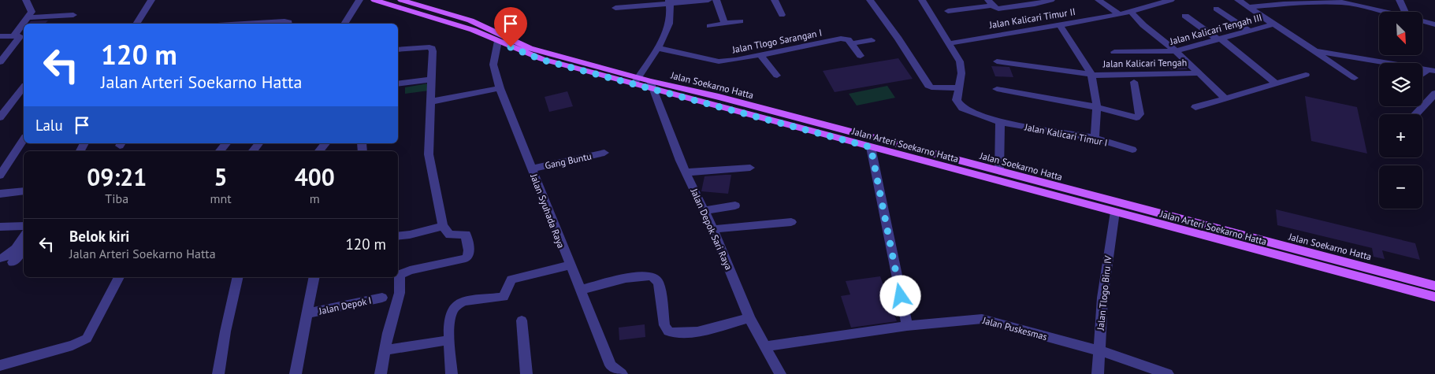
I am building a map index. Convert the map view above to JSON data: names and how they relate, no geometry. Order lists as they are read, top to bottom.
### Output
{
  "streets": {
    "main road": ["Jalan Soekarno Hatta", "Jalan Arteri Soekarno Hatta"],
    "street": [
      "Jalan Kalicari Timur II",
      "Jalan Kalicari Tengah III",
      "Jalan Tlogo Sarangan I",
      "Jalan Kalicari Tengah",
      "Jalan Kalicari Timur I",
      "Gang Buntu",
      "Jalan Syuhada Raya",
      "Jalan Depok Sari Raya",
      "Jalan Tlogo Biru IV",
      "Jalan Depok I",
      "Jalan Puskesmas"
    ]
  },
  "crossings": [
    ["Jalan Kalicari Timur II", "Jalan Kalicari Timur I"],
    ["Jalan Soekarno Hatta", "Jalan Arteri Soekarno Hatta"],
    ["Jalan Soekarno Hatta", "Jalan Depok Sari Raya"],
    ["Jalan Arteri Soekarno Hatta", "Jalan Syuhada Raya"],
    ["Jalan Arteri Soekarno Hatta", "Jalan Depok Sari Raya"],
    ["Jalan Arteri Soekarno Hatta", "Jalan Tlogo Biru IV"],
    ["Gang Buntu", "Jalan Syuhada Raya"],
    ["Jalan Depok Sari Raya", "Jalan Puskesmas"],
    ["Jalan Tlogo Biru IV", "Jalan Puskesmas"]
  ],
  "north": "bottom right",
  "page": {
    "map_buttons": ["+", "−"],
    "turn": ["120 m", "Jalan Arteri Soekarno Hatta"],
    "then": "Lalu",
    "eta": [
      "09:21",
      "Tiba",
      "5",
      "mnt",
      "400",
      "m"
    ],
    "list": [
      {
        "name": "Belok kiri",
        "note": "Jalan Arteri Soekarno Hatta",
        "value": "120 m"
      }
    ]
  }
}
